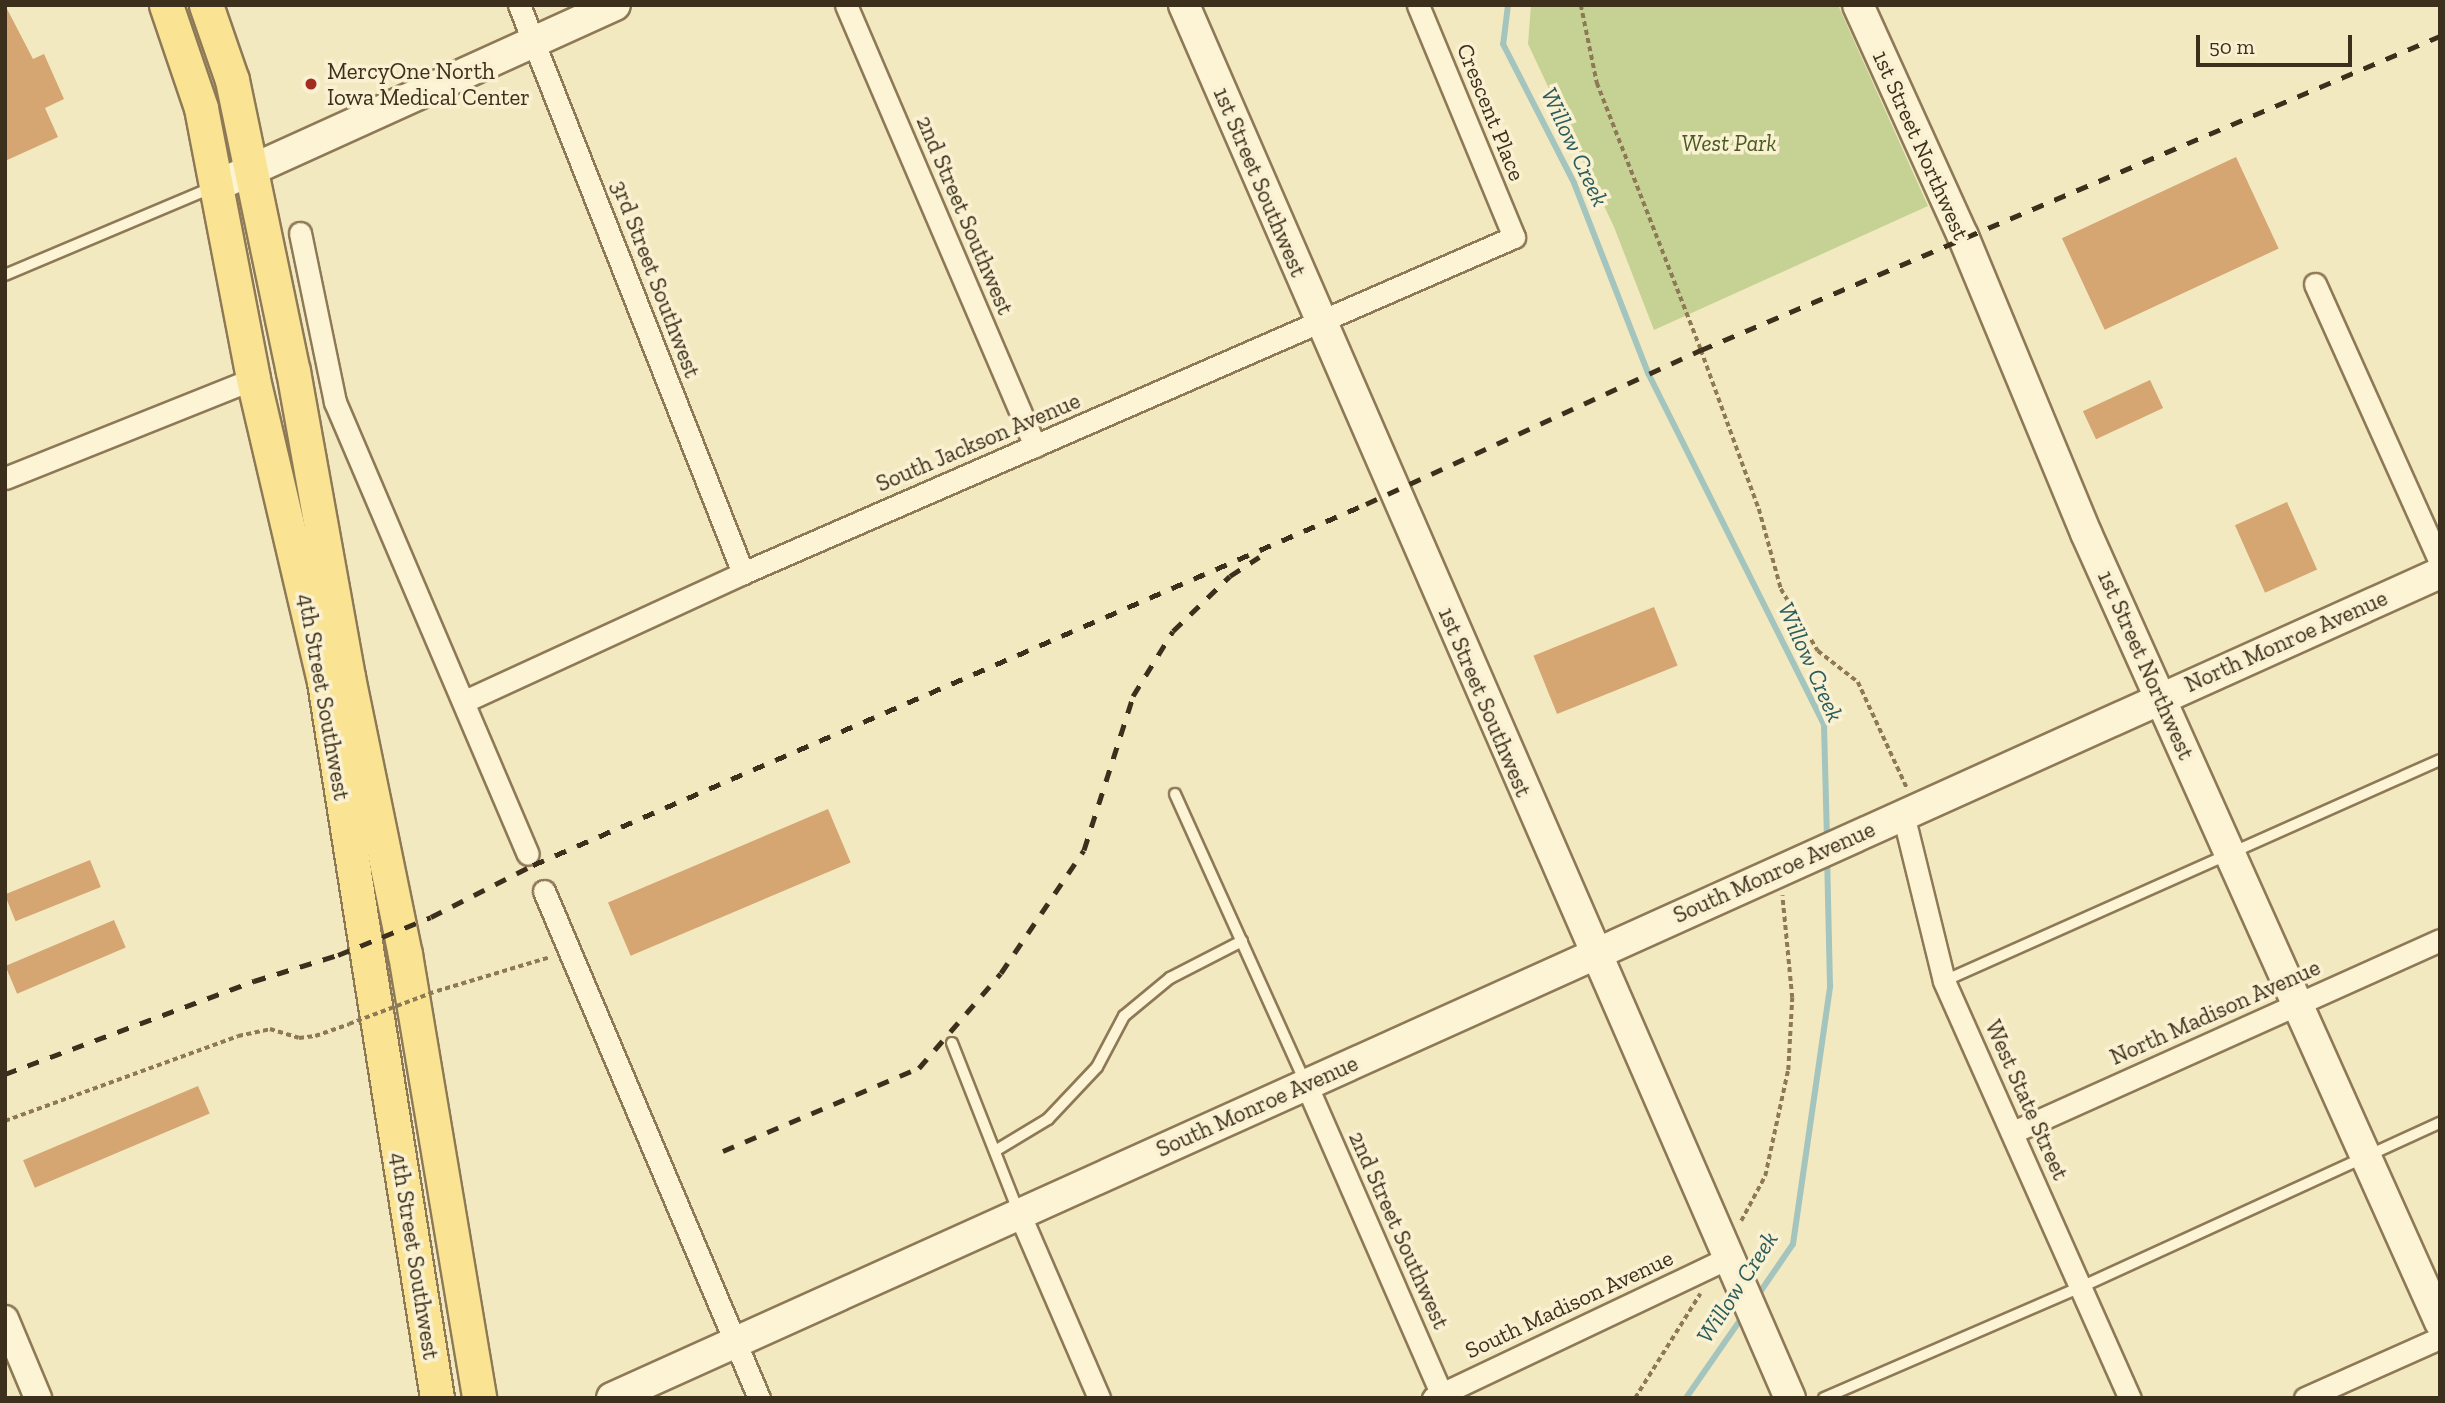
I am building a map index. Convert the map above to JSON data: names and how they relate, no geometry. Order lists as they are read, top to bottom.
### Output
{
  "streets": {
    "main road": [
      "1st Street Northwest",
      "1st Street Southwest",
      "North Monroe Avenue",
      "4th Street Southwest",
      "South Monroe Avenue"
    ],
    "street": [
      "Crescent Place",
      "2nd Street Southwest",
      "3rd Street Southwest",
      "South Jackson Avenue",
      "North Madison Avenue",
      "West State Street",
      "South Madison Avenue"
    ]
  },
  "crossings": [
    ["Crescent Place", "South Jackson Avenue"],
    ["1st Street Northwest", "North Monroe Avenue"],
    ["1st Street Northwest", "North Madison Avenue"],
    ["1st Street Southwest", "South Jackson Avenue"],
    ["1st Street Southwest", "South Monroe Avenue"],
    ["1st Street Southwest", "South Madison Avenue"],
    ["2nd Street Southwest", "South Jackson Avenue"],
    ["2nd Street Southwest", "South Monroe Avenue"],
    ["2nd Street Southwest", "South Madison Avenue"],
    ["3rd Street Southwest", "South Jackson Avenue"],
    ["North Monroe Avenue", "South Monroe Avenue"],
    ["North Monroe Avenue", "West State Street"],
    ["South Monroe Avenue", "West State Street"],
    ["North Madison Avenue", "West State Street"]
  ],
  "water": ["Willow Creek"],
  "parks": ["West Park"],
  "places": ["MercyOne North Iowa Medical Center"],
  "scale_bar": "50 m"
}
